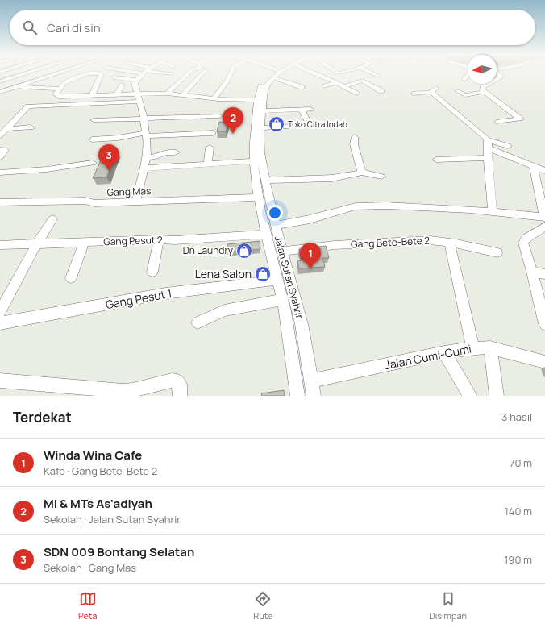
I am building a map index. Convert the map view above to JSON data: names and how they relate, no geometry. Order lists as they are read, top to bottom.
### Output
{
  "streets": {
    "street": [
      "Gang Mas",
      "Gang Pesut 2",
      "Gang Bete-Bete 2",
      "Jalan Sutan Syahrir",
      "Gang Pesut 1",
      "Jalan Cumi-Cumi"
    ]
  },
  "crossings": [
    ["Gang Mas", "Jalan Sutan Syahrir"],
    ["Gang Pesut 2", "Jalan Sutan Syahrir"],
    ["Gang Bete-Bete 2", "Jalan Sutan Syahrir"],
    ["Jalan Sutan Syahrir", "Gang Pesut 1"],
    ["Jalan Sutan Syahrir", "Jalan Cumi-Cumi"]
  ],
  "places": {
    "shop": ["Toko Citra Indah", "Dn Laundry", "Lena Salon"]
  },
  "north": "left",
  "page": {
    "search": "Cari di sini",
    "pins": ["2", "3", "1"],
    "heading": ["Terdekat", "3 hasil"],
    "list": [
      {
        "mark": "1",
        "name": "Winda Wina Cafe",
        "note": "Kafe · Gang Bete-Bete 2",
        "value": "70 m"
      },
      {
        "mark": "2",
        "name": "MI & MTs As'adiyah",
        "note": "Sekolah · Jalan Sutan Syahrir",
        "value": "140 m"
      },
      {
        "mark": "3",
        "name": "SDN 009 Bontang Selatan",
        "note": "Sekolah · Gang Mas",
        "value": "190 m"
      }
    ],
    "nav": ["Peta", "Rute", "Disimpan"]
  }
}
